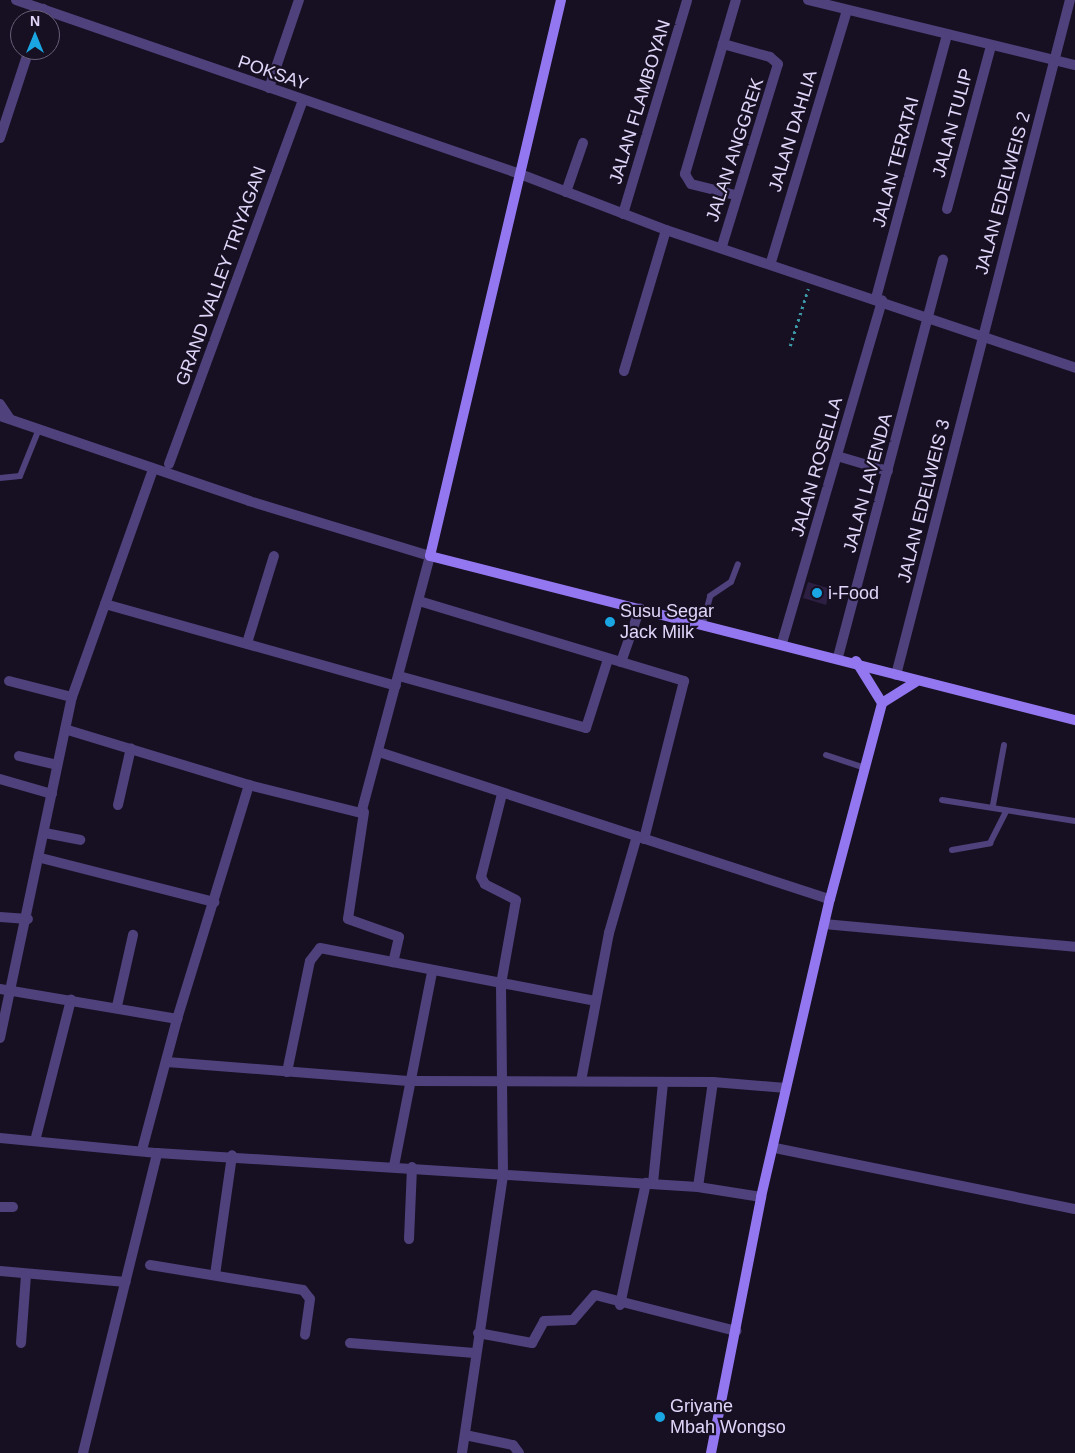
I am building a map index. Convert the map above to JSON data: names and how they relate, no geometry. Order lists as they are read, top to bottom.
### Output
{
  "streets": {
    "street": [
      "POKSAY",
      "JALAN FLAMBOYAN",
      "JALAN TULIP",
      "JALAN DAHLIA",
      "JALAN ANGGREK",
      "JALAN TERATAI",
      "JALAN EDELWEIS 2",
      "GRAND VALLEY TRIYAGAN",
      "JALAN ROSELLA",
      "JALAN LAVENDA",
      "JALAN EDELWEIS 3"
    ]
  },
  "crossings": [
    ["POKSAY", "JALAN FLAMBOYAN"],
    ["POKSAY", "JALAN DAHLIA"],
    ["POKSAY", "JALAN ANGGREK"],
    ["POKSAY", "JALAN TERATAI"],
    ["POKSAY", "JALAN EDELWEIS 2"],
    ["POKSAY", "GRAND VALLEY TRIYAGAN"],
    ["POKSAY", "JALAN ROSELLA"],
    ["POKSAY", "JALAN LAVENDA"],
    ["POKSAY", "JALAN EDELWEIS 3"],
    ["JALAN TERATAI", "JALAN ROSELLA"],
    ["JALAN EDELWEIS 2", "JALAN EDELWEIS 3"]
  ],
  "places": ["i-Food", "Susu Segar Jack Milk", "Griyane Mbah Wongso"],
  "north": "top"
}
